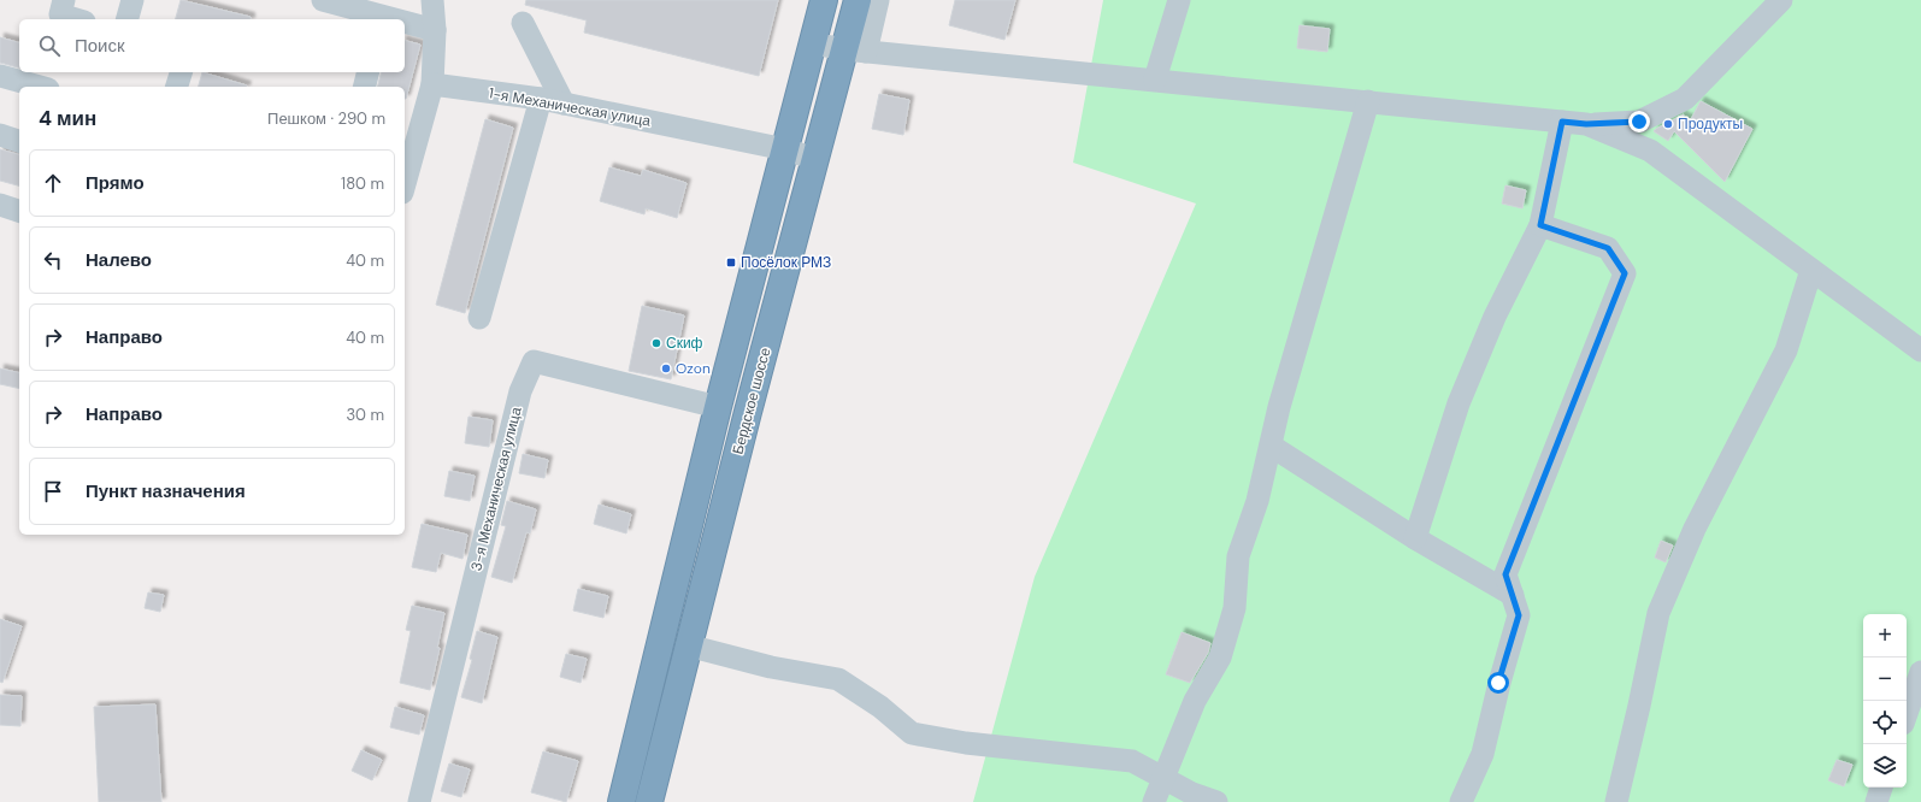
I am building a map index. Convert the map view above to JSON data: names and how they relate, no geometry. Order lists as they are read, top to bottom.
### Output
{
  "streets": {
    "highway": ["Бердское шоссе"],
    "street": ["1-я Механическая улица", "3-я Механическая улица"]
  },
  "crossings": [
    ["1-я Механическая улица", "Бердское шоссе"],
    ["Бердское шоссе", "3-я Механическая улица"]
  ],
  "places": {
    "other": ["Продукты", "Скиф", "Ozon"],
    "transit": ["Посёлок РМЗ"]
  },
  "page": {
    "search": "Поиск",
    "heading": ["4 мин", "Пешком · 290 m"],
    "list": [
      ["Прямо", "180 m"],
      ["Налево", "40 m"],
      ["Направо", "40 m"],
      ["Направо", "30 m"],
      "Пункт назначения"
    ],
    "map_buttons": ["+", "−"]
  }
}
